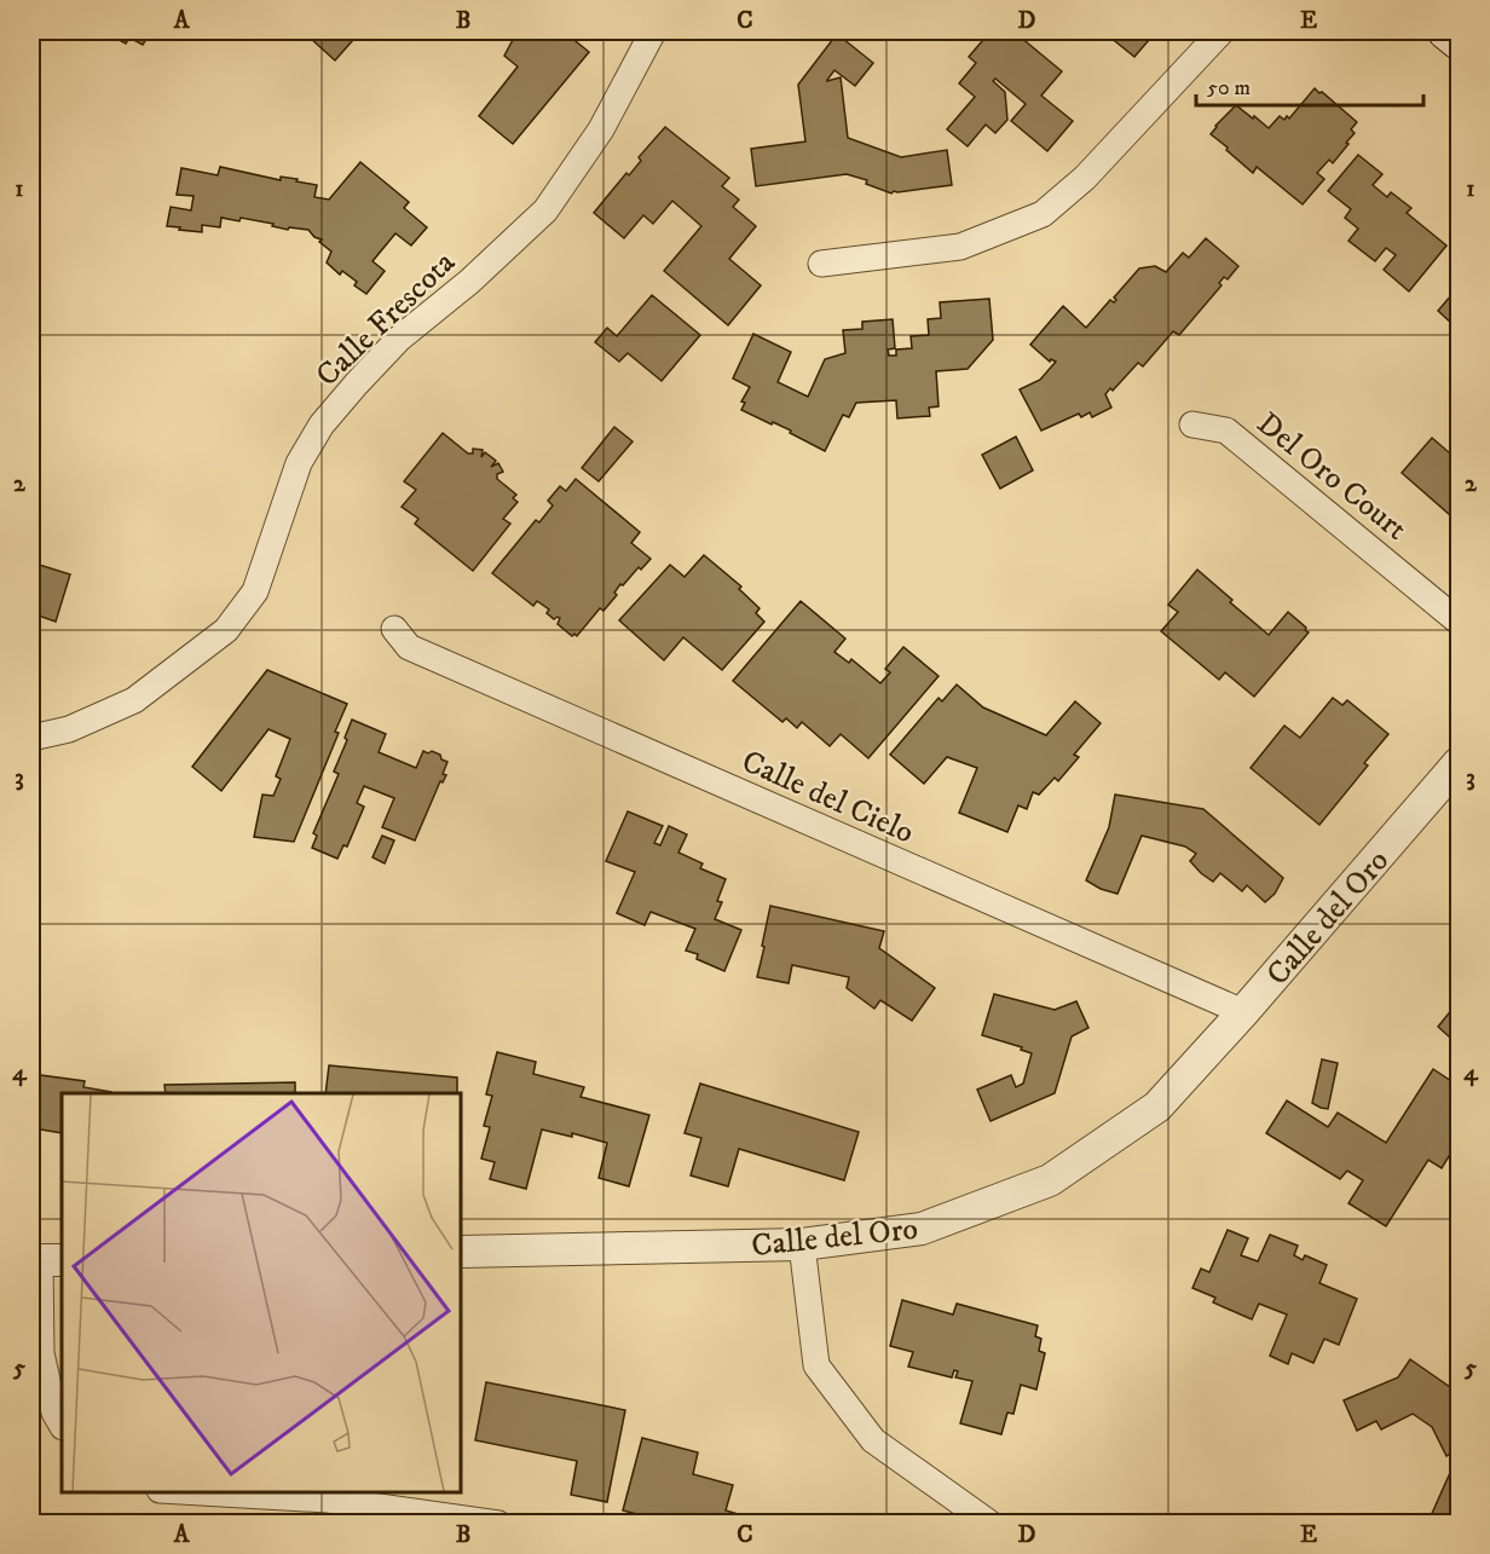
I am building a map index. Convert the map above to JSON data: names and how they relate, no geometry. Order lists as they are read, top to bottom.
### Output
{
  "streets": {
    "street": [
      "Calle Frescota",
      "Del Oro Court",
      "Calle del Cielo",
      "Calle del Oro"
    ]
  },
  "crossings": [
    ["Calle del Cielo", "Calle del Oro"]
  ],
  "scale_bar": "50 m",
  "grid": {
    "columns": [
      "A",
      "B",
      "C",
      "D",
      "E"
    ],
    "rows": [
      "1",
      "2",
      "3",
      "4",
      "5"
    ]
  }
}
